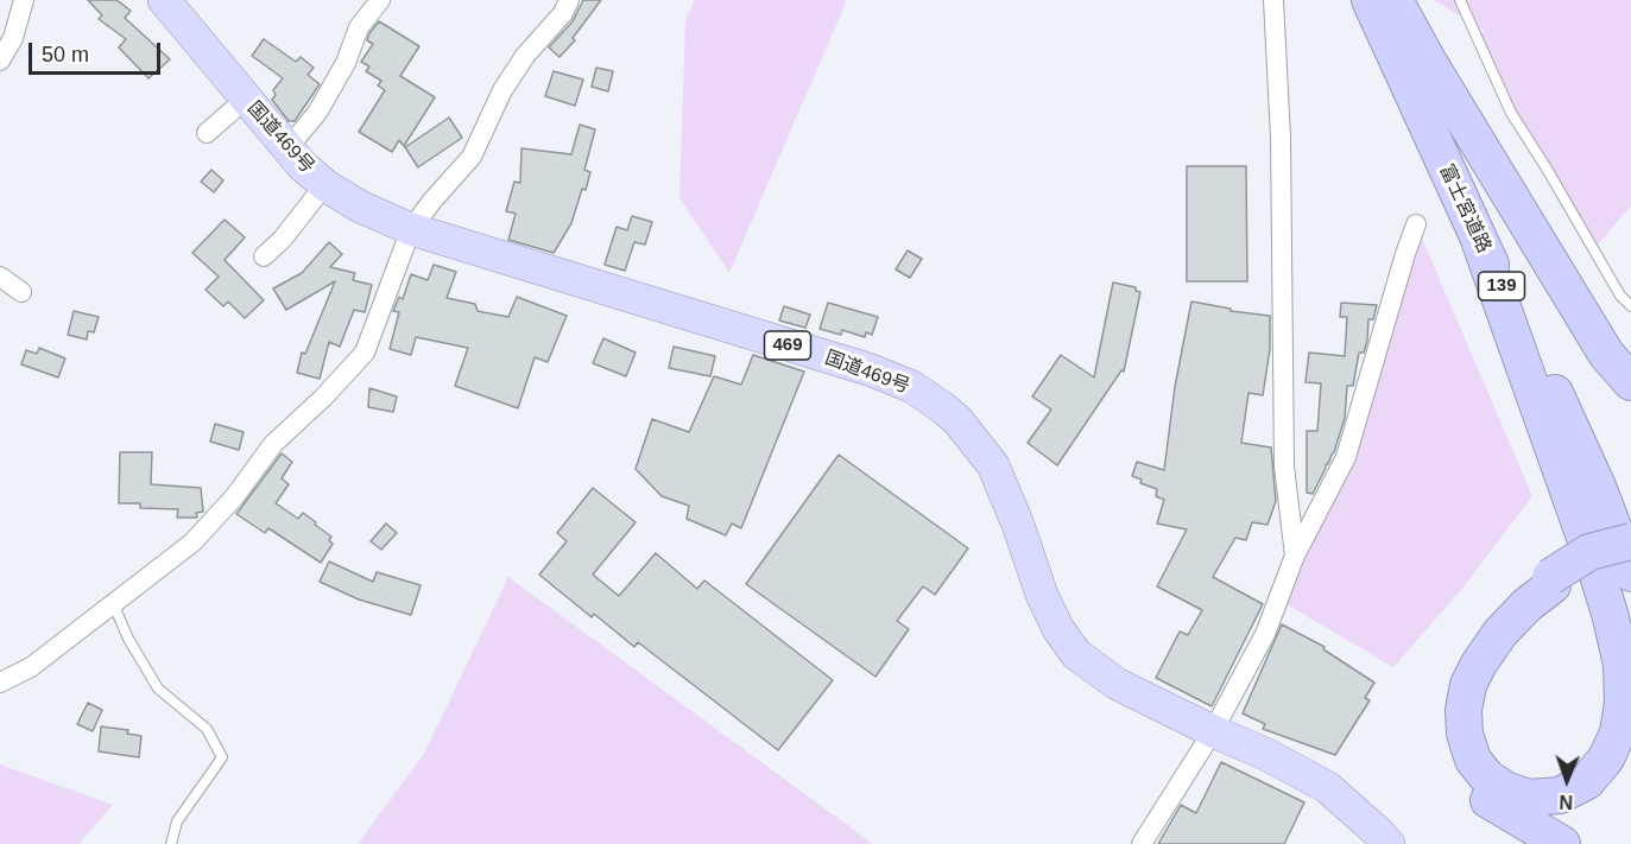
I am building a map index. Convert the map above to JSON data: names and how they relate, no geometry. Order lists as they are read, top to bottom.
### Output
{
  "streets": {
    "highway": [
      "国道469号",
      "富士宮道路",
      "139",
      "469"
    ]
  },
  "scale_bar": "50 m",
  "north": "bottom"
}
